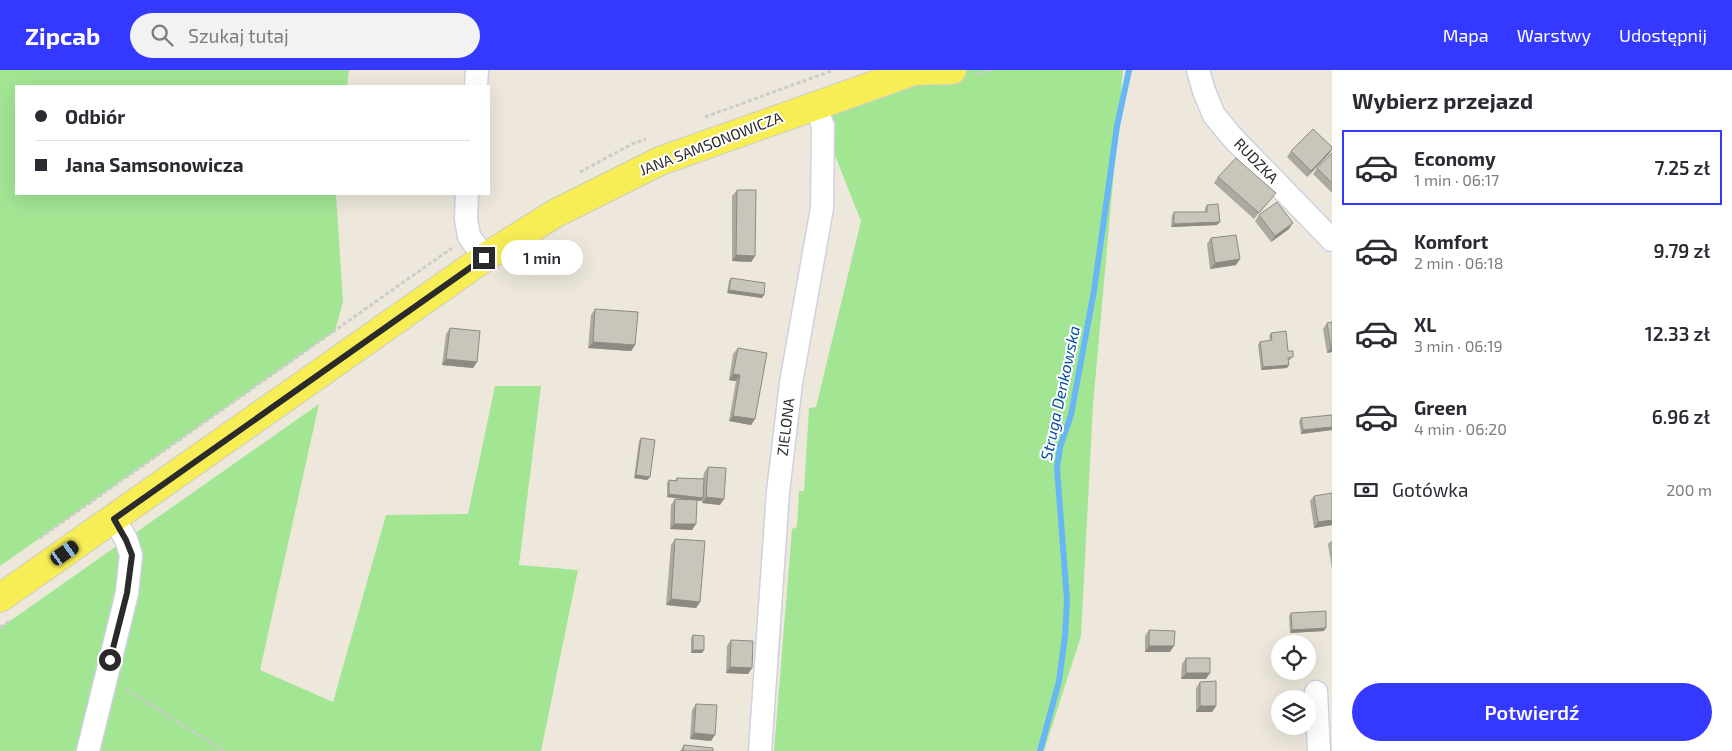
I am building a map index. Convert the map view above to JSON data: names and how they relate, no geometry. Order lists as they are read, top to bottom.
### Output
{
  "streets": {
    "main road": ["JANA SAMSONOWICZA"],
    "street": ["RUDZKA", "ZIELONA"]
  },
  "crossings": [
    ["JANA SAMSONOWICZA", "ZIELONA"]
  ],
  "water": ["Struga Denkowska"],
  "page": {
    "header": "Zipcab",
    "search": "Szukaj tutaj",
    "nav": ["Mapa", "Warstwy", "Udostępnij"],
    "heading": "Wybierz przejazd",
    "banner": ["Odbiór", "Jana Samsonowicza"],
    "list": [
      {
        "name": "Economy",
        "note": "1 min · 06:17",
        "value": "7.25 zł"
      },
      {
        "name": "Komfort",
        "note": "2 min · 06:18",
        "value": "9.79 zł"
      },
      {
        "name": "XL",
        "note": "3 min · 06:19",
        "value": "12.33 zł"
      },
      {
        "name": "Green",
        "note": "4 min · 06:20",
        "value": "6.96 zł"
      }
    ],
    "bubble": "1 min",
    "pay": ["Gotówka", "200 m"],
    "buttons": "Potwierdź"
  }
}
